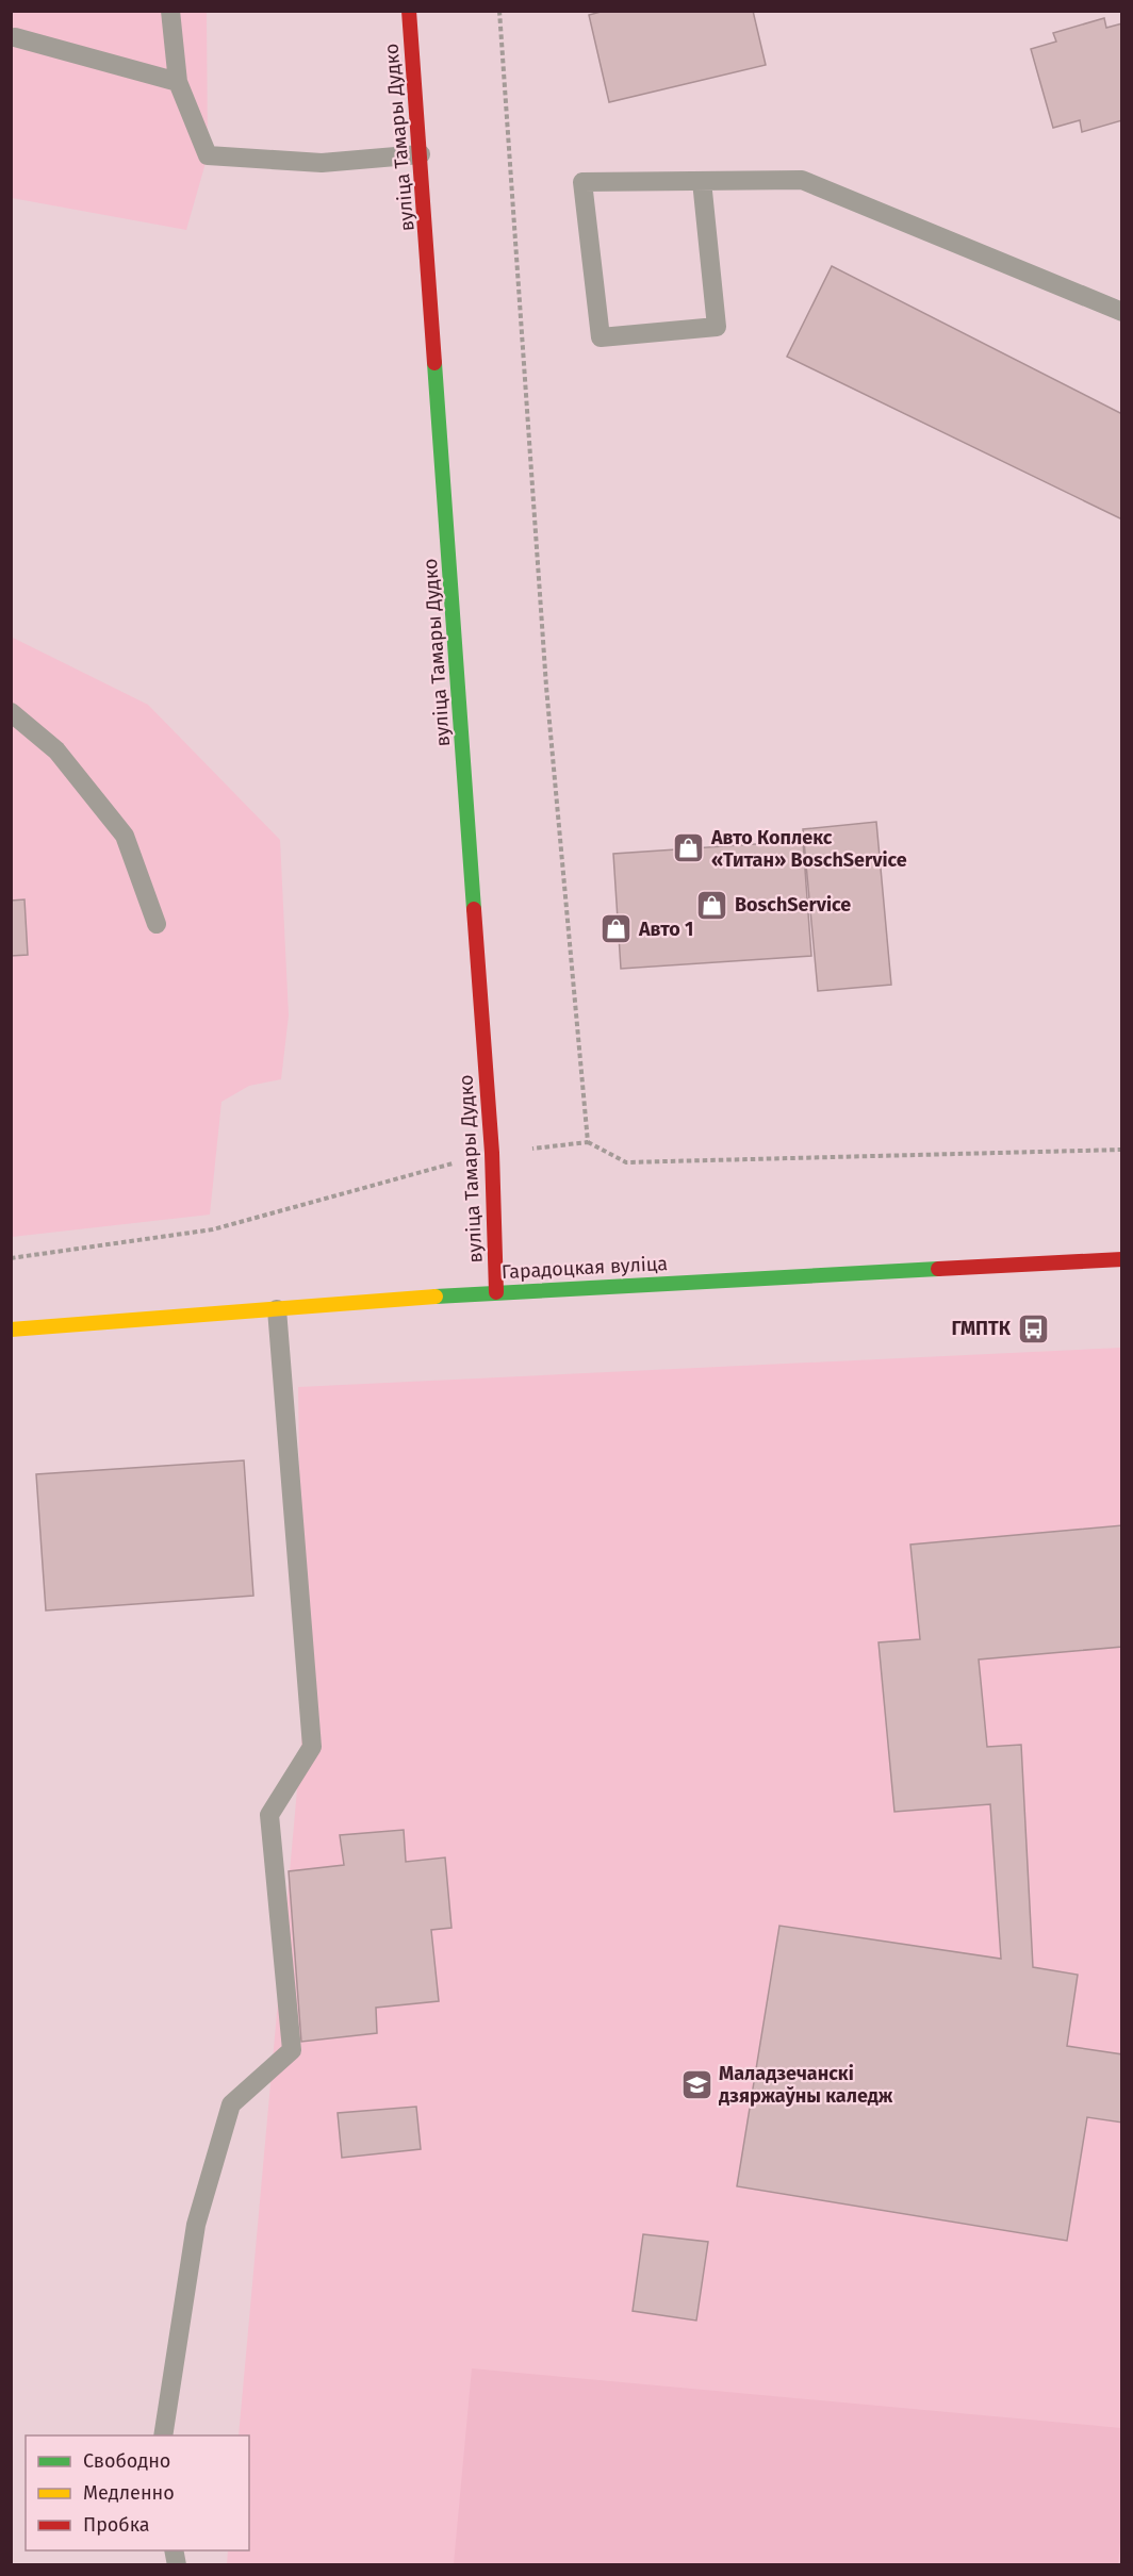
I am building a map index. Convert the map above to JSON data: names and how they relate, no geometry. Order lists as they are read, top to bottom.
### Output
{
  "streets": {
    "street": ["вуліца Тамары Дудко", "Гарадоцкая вуліца"]
  },
  "crossings": [
    ["вуліца Тамары Дудко", "Гарадоцкая вуліца"]
  ],
  "places": {
    "shop": ["Авто Коплекс «Титан» BoschService", "BoschService", "Авто 1"],
    "bus stop": ["ГМПТК"],
    "school or university": ["Маладзечанскі дзяржаўны каледж"]
  },
  "legend": ["Свободно", "Медленно", "Пробка"]
}
